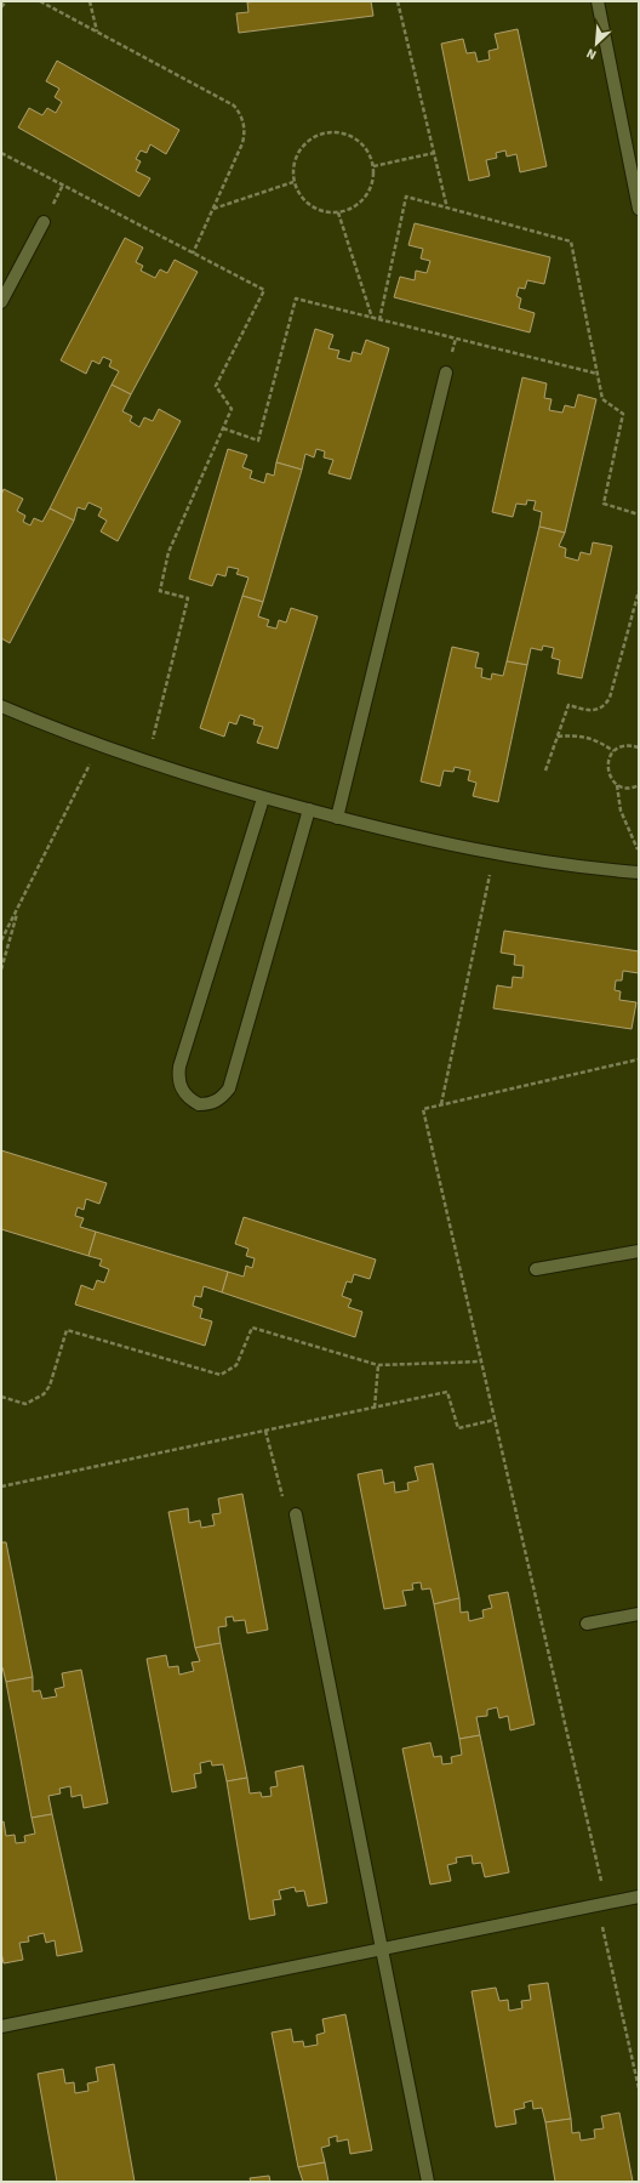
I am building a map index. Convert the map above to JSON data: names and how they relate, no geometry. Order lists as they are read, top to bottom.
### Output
{
  "north": "bottom left"
}
